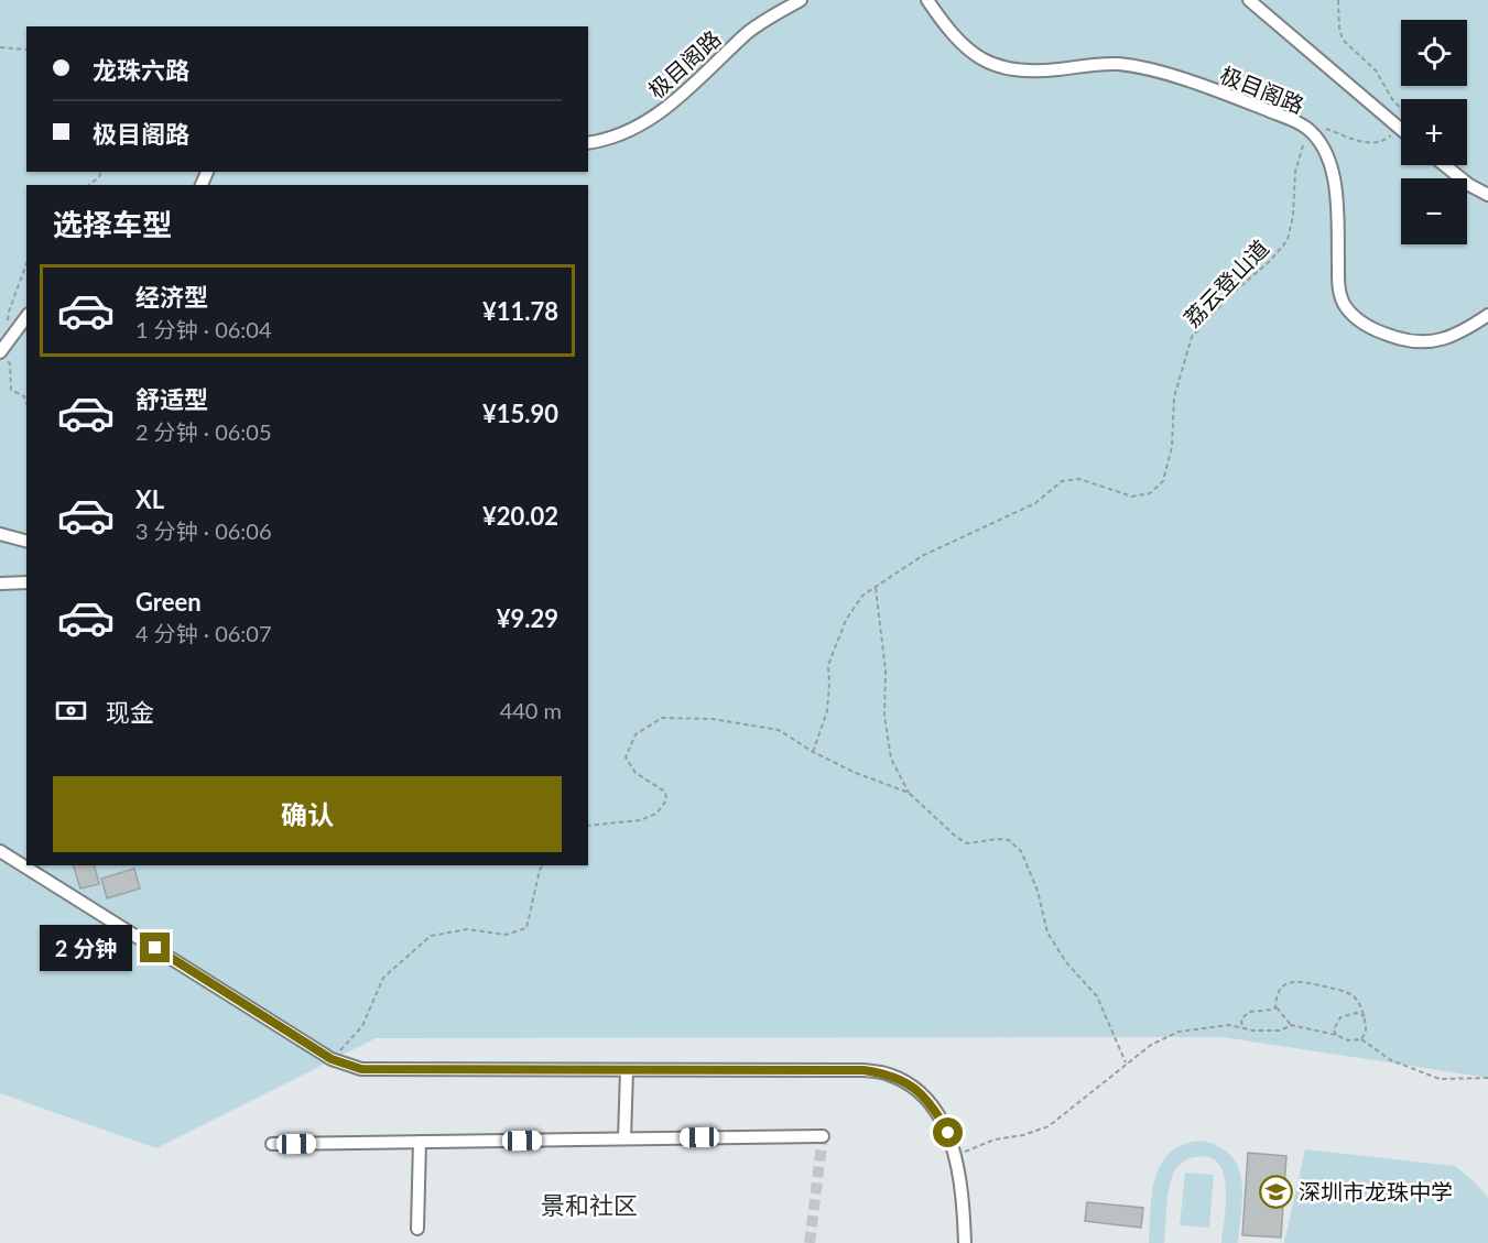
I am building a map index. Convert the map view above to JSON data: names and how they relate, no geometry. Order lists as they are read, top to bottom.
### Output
{
  "streets": {
    "street": ["极目阁路"],
    "path": ["荔云登山道"]
  },
  "crossings": [
    ["极目阁路", "荔云登山道"]
  ],
  "districts": ["景和社区"],
  "places": {
    "school or university": ["深圳市龙珠中学"]
  },
  "page": {
    "map_buttons": ["+", "−"],
    "banner": ["龙珠六路", "极目阁路"],
    "heading": "选择车型",
    "list": [
      {
        "name": "经济型",
        "note": "1 分钟 · 06:04",
        "value": "¥11.78"
      },
      {
        "name": "舒适型",
        "note": "2 分钟 · 06:05",
        "value": "¥15.90"
      },
      {
        "name": "XL",
        "note": "3 分钟 · 06:06",
        "value": "¥20.02"
      },
      {
        "name": "Green",
        "note": "4 分钟 · 06:07",
        "value": "¥9.29"
      }
    ],
    "pay": ["现金", "440 m"],
    "buttons": "确认",
    "bubble": "2 分钟"
  }
}
